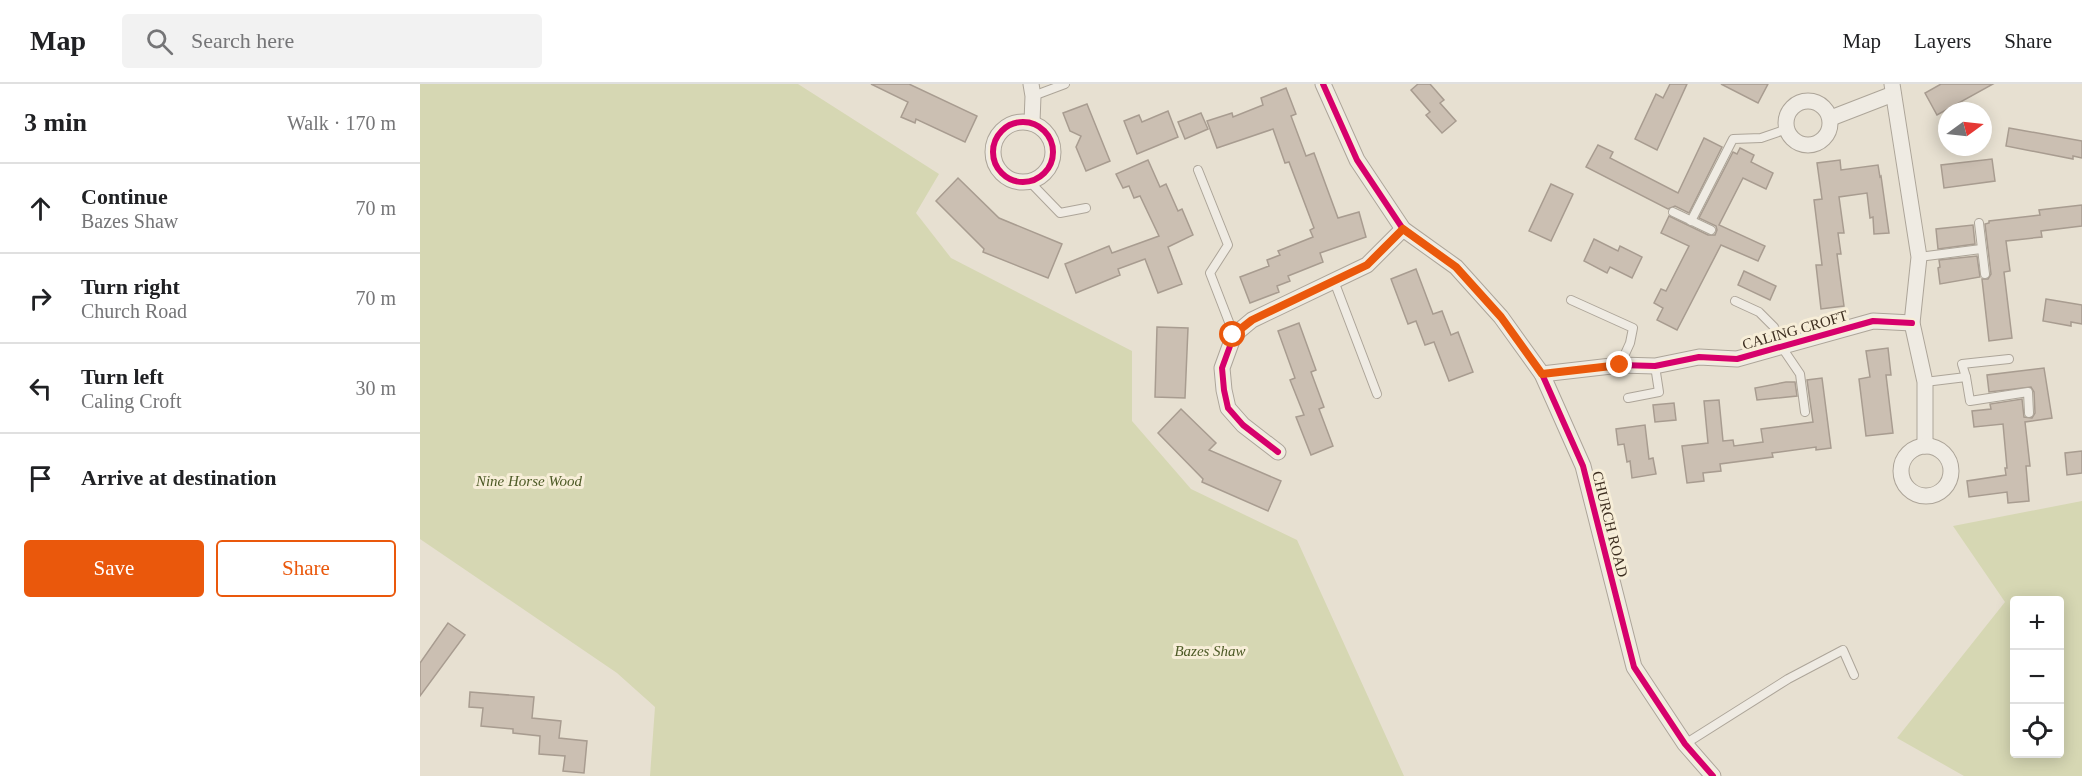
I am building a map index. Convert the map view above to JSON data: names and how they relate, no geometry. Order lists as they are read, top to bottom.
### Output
{
  "streets": {
    "street": ["CALING CROFT", "CHURCH ROAD"]
  },
  "crossings": [
    ["CALING CROFT", "CHURCH ROAD"]
  ],
  "parks": ["Nine Horse Wood", "Bazes Shaw"],
  "north": "right",
  "page": {
    "header": "Map",
    "search": "Search here",
    "nav": ["Map", "Layers", "Share"],
    "heading": ["3 min", "Walk · 170 m"],
    "list": [
      ["Continue", "Bazes Shaw", "70 m"],
      ["Turn right", "Church Road", "70 m"],
      ["Turn left", "Caling Croft", "30 m"],
      "Arrive at destination"
    ],
    "buttons": ["Save", "Share"],
    "map_buttons": ["+", "−"]
  }
}
